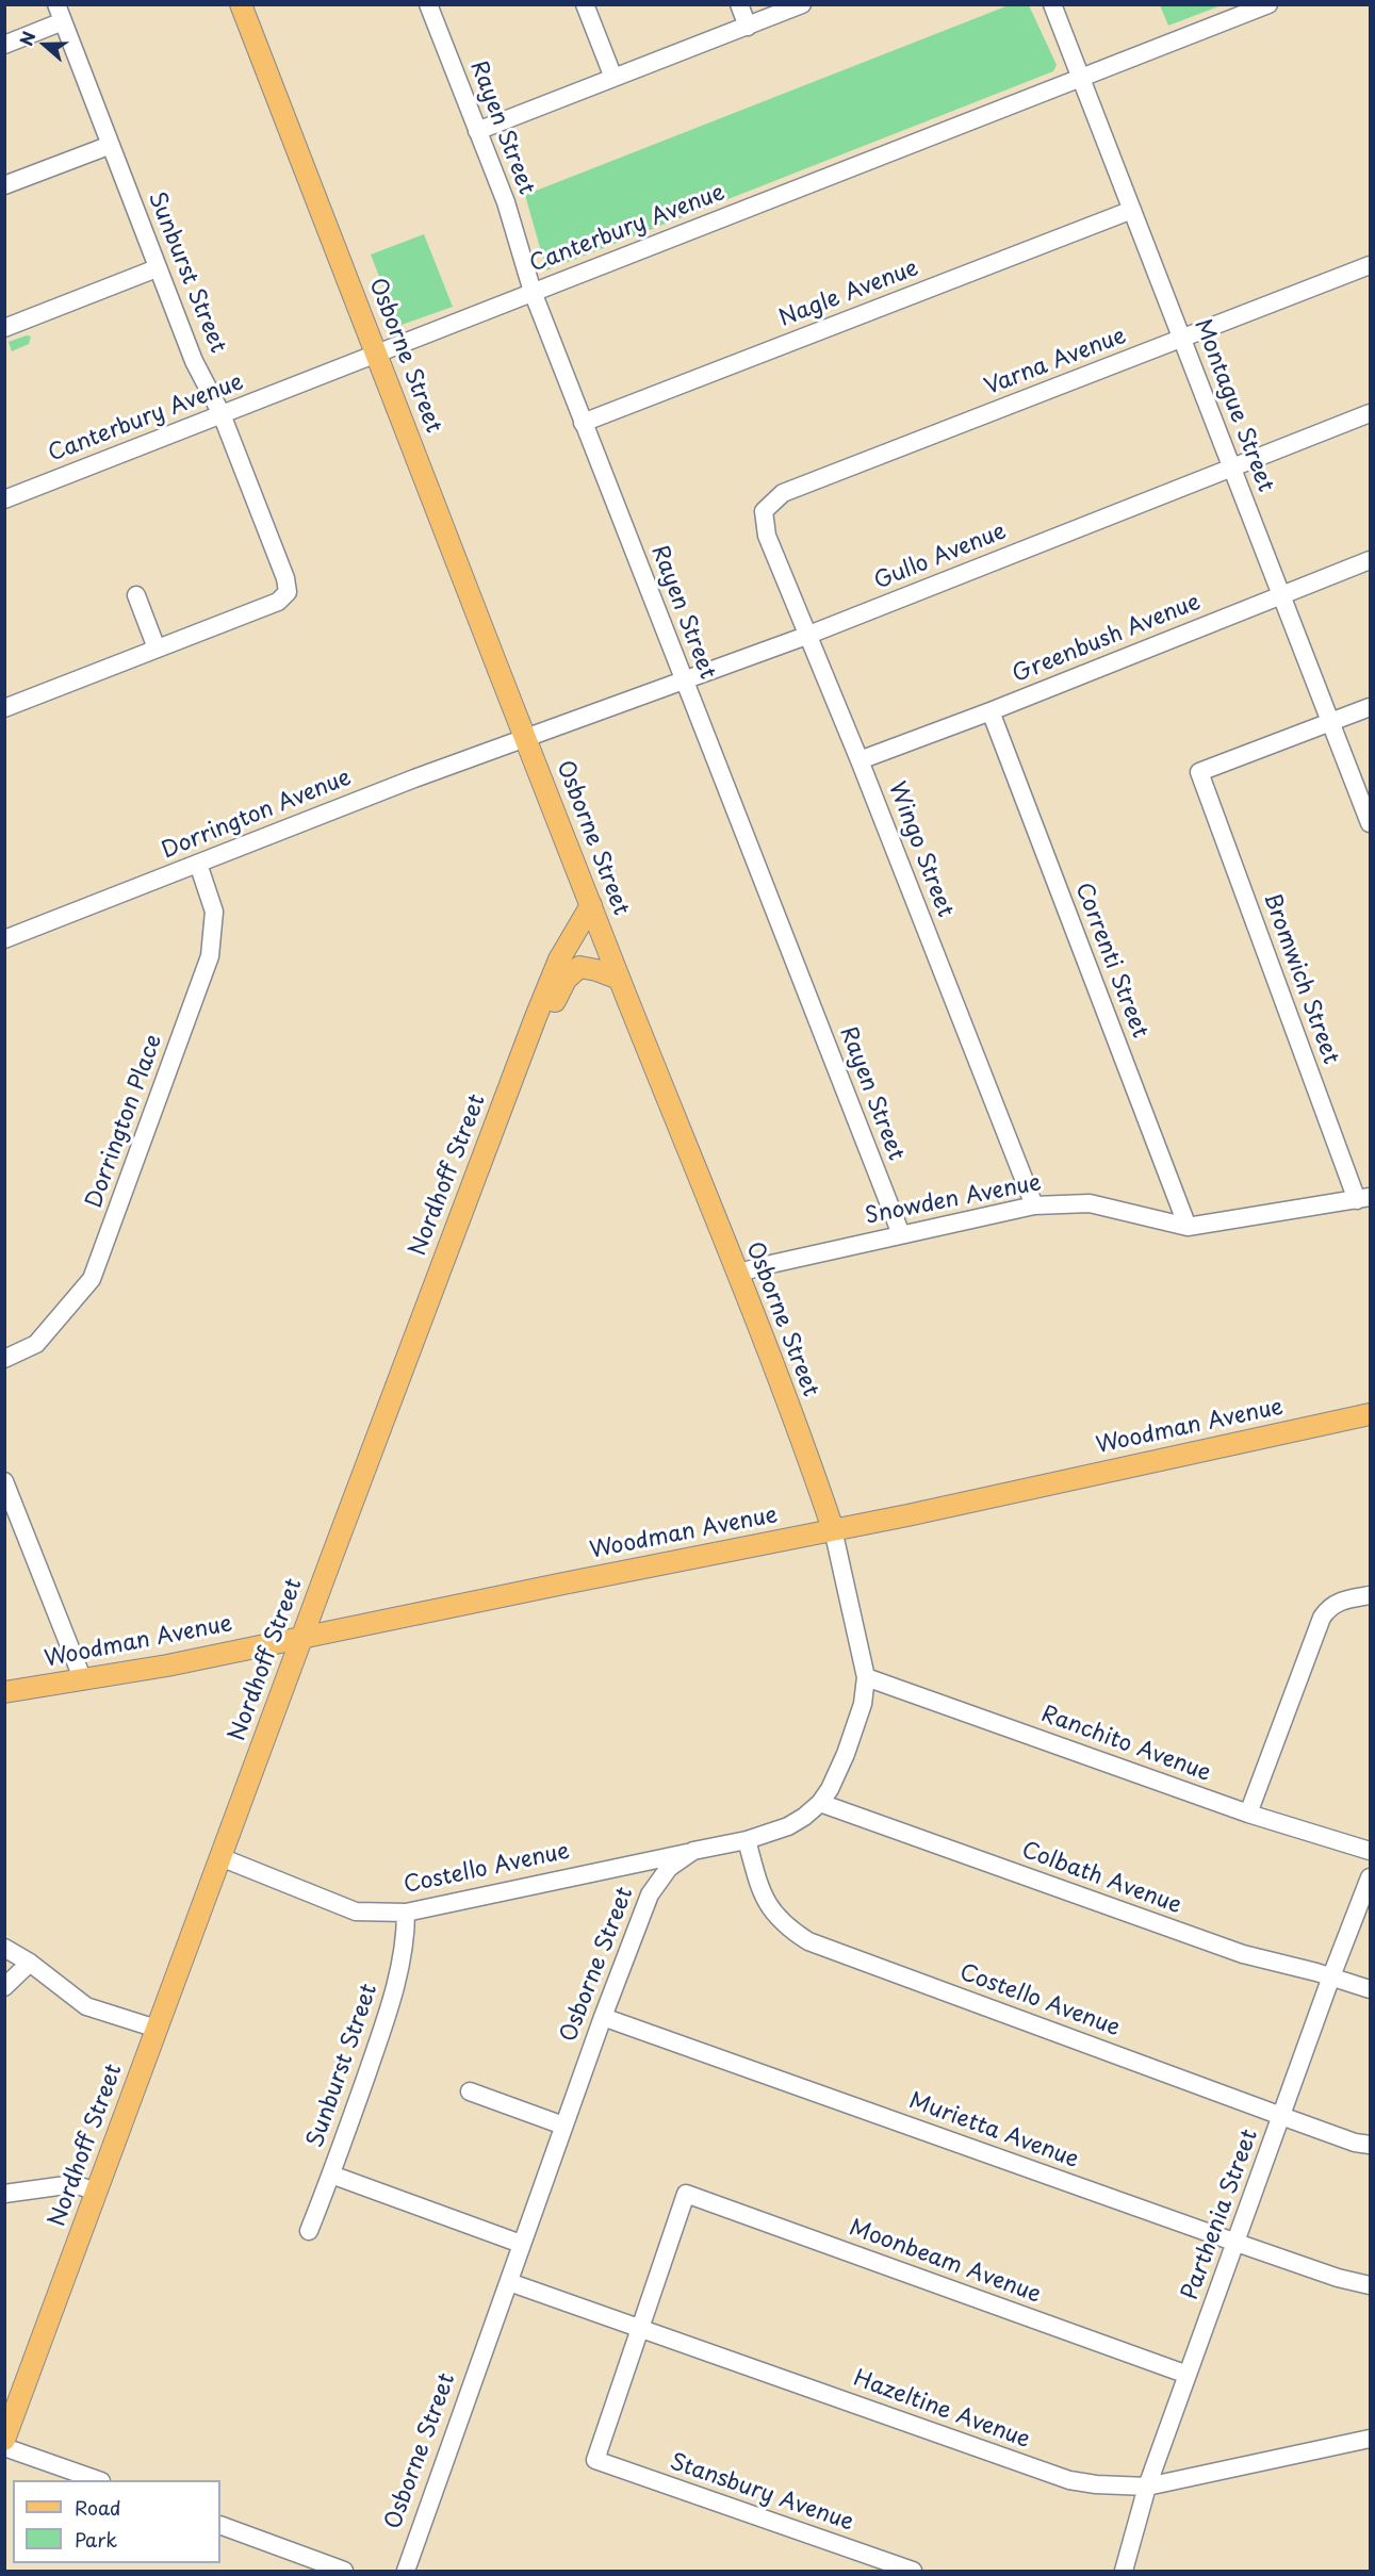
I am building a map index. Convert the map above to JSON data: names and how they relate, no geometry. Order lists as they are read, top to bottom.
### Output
{
  "streets": {
    "main road": ["Osborne Street", "Nordhoff Street", "Woodman Avenue"],
    "street": [
      "Rayen Street",
      "Canterbury Avenue",
      "Sunburst Street",
      "Nagle Avenue",
      "Varna Avenue",
      "Montague Street",
      "Gullo Avenue",
      "Greenbush Avenue",
      "Dorrington Avenue",
      "Wingo Street",
      "Correnti Street",
      "Bromwich Street",
      "Dorrington Place",
      "Snowden Avenue",
      "Ranchito Avenue",
      "Costello Avenue",
      "Colbath Avenue",
      "Murietta Avenue",
      "Parthenia Street",
      "Moonbeam Avenue",
      "Hazeltine Avenue",
      "Stansbury Avenue"
    ]
  },
  "crossings": [
    ["Rayen Street", "Canterbury Avenue"],
    ["Rayen Street", "Nagle Avenue"],
    ["Rayen Street", "Gullo Avenue"],
    ["Rayen Street", "Snowden Avenue"],
    ["Canterbury Avenue", "Sunburst Street"],
    ["Canterbury Avenue", "Osborne Street"],
    ["Canterbury Avenue", "Montague Street"],
    ["Sunburst Street", "Costello Avenue"],
    ["Nagle Avenue", "Montague Street"],
    ["Osborne Street", "Gullo Avenue"],
    ["Osborne Street", "Dorrington Avenue"],
    ["Osborne Street", "Nordhoff Street"],
    ["Osborne Street", "Snowden Avenue"],
    ["Osborne Street", "Woodman Avenue"],
    ["Osborne Street", "Ranchito Avenue"],
    ["Osborne Street", "Costello Avenue"],
    ["Osborne Street", "Colbath Avenue"],
    ["Osborne Street", "Murietta Avenue"],
    ["Osborne Street", "Hazeltine Avenue"],
    ["Varna Avenue", "Montague Street"],
    ["Varna Avenue", "Wingo Street"],
    ["Montague Street", "Gullo Avenue"],
    ["Montague Street", "Greenbush Avenue"],
    ["Montague Street", "Bromwich Street"],
    ["Gullo Avenue", "Dorrington Avenue"],
    ["Gullo Avenue", "Wingo Street"],
    ["Greenbush Avenue", "Wingo Street"],
    ["Greenbush Avenue", "Correnti Street"],
    ["Dorrington Avenue", "Dorrington Place"],
    ["Wingo Street", "Snowden Avenue"],
    ["Correnti Street", "Snowden Avenue"],
    ["Bromwich Street", "Snowden Avenue"],
    ["Nordhoff Street", "Woodman Avenue"],
    ["Nordhoff Street", "Costello Avenue"],
    ["Costello Avenue", "Parthenia Street"],
    ["Colbath Avenue", "Parthenia Street"],
    ["Murietta Avenue", "Parthenia Street"],
    ["Parthenia Street", "Moonbeam Avenue"],
    ["Parthenia Street", "Hazeltine Avenue"],
    ["Moonbeam Avenue", "Hazeltine Avenue"],
    ["Moonbeam Avenue", "Stansbury Avenue"],
    ["Hazeltine Avenue", "Stansbury Avenue"]
  ],
  "legend": ["Road", "Park"],
  "north": "left"
}
